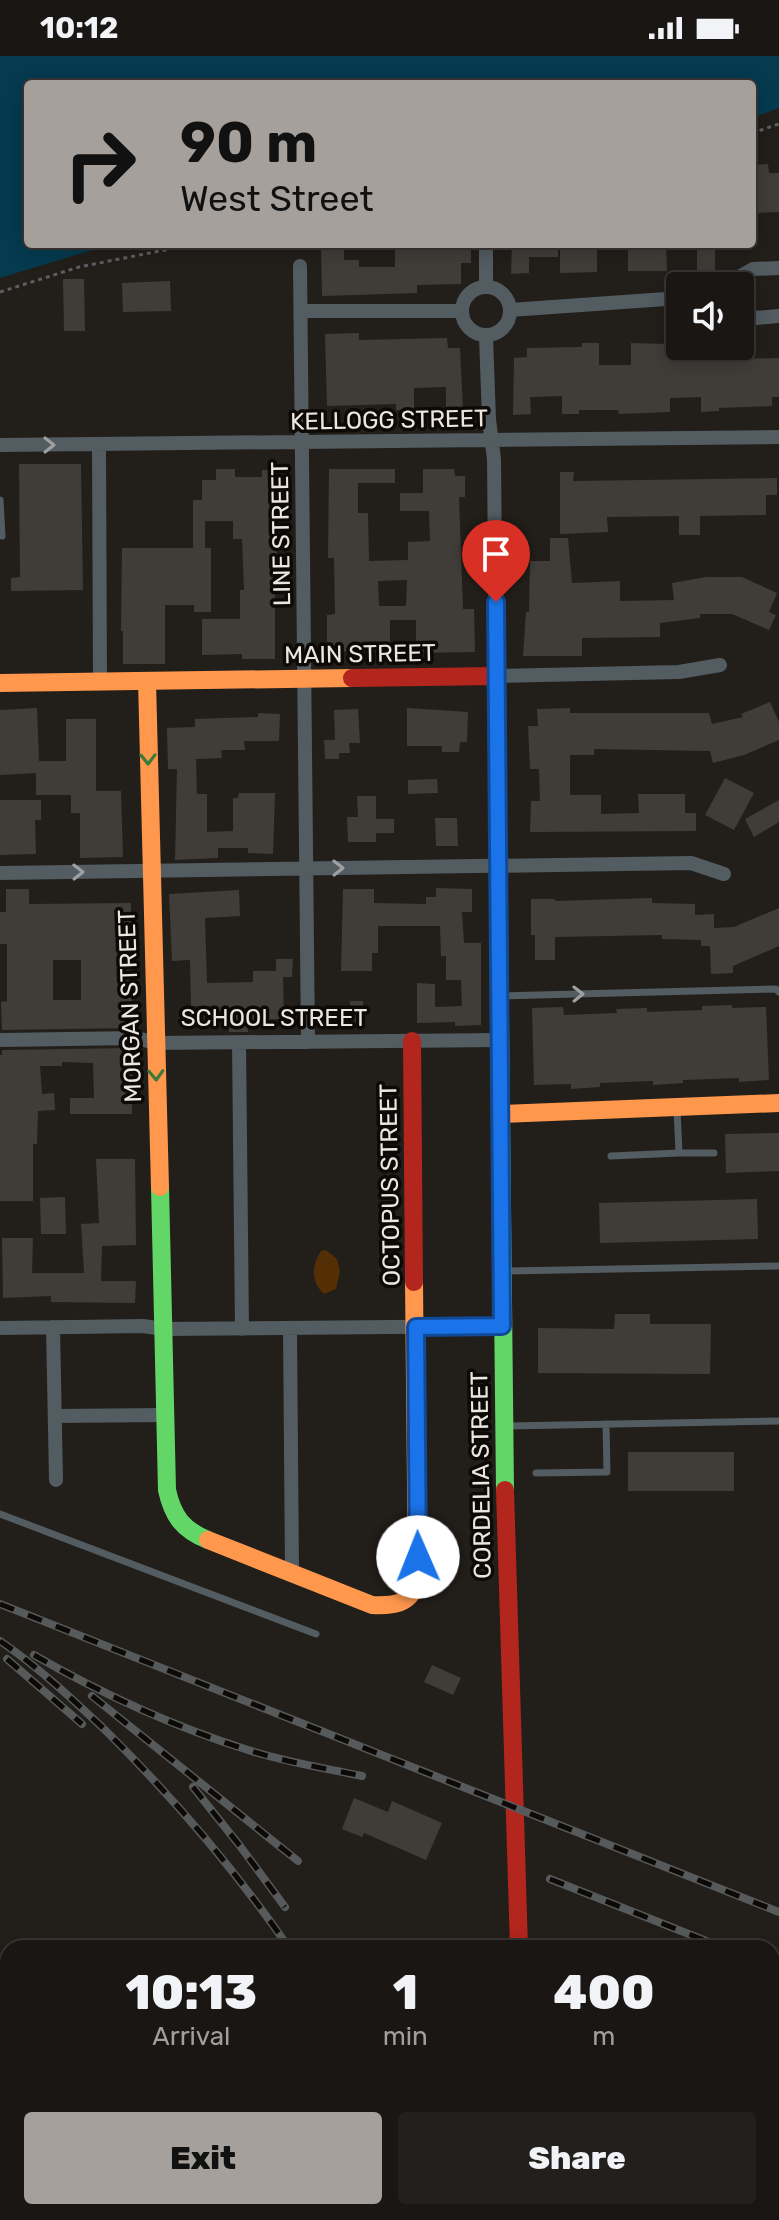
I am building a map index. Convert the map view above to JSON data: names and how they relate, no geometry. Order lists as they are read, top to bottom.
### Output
{
  "streets": {
    "street": [
      "KELLOGG STREET",
      "LINE STREET",
      "MAIN STREET",
      "MORGAN STREET",
      "SCHOOL STREET",
      "OCTOPUS STREET",
      "CORDELIA STREET"
    ]
  },
  "crossings": [
    ["KELLOGG STREET", "LINE STREET"],
    ["KELLOGG STREET", "CORDELIA STREET"],
    ["LINE STREET", "MAIN STREET"],
    ["LINE STREET", "SCHOOL STREET"],
    ["MAIN STREET", "MORGAN STREET"],
    ["MAIN STREET", "CORDELIA STREET"],
    ["MORGAN STREET", "SCHOOL STREET"],
    ["MORGAN STREET", "OCTOPUS STREET"],
    ["SCHOOL STREET", "OCTOPUS STREET"],
    ["SCHOOL STREET", "CORDELIA STREET"]
  ],
  "page": {
    "status": "10:12",
    "turn": ["90 m", "West Street"],
    "eta": [
      "10:13",
      "Arrival",
      "1",
      "min",
      "400",
      "m"
    ],
    "buttons": ["Exit", "Share"]
  }
}
